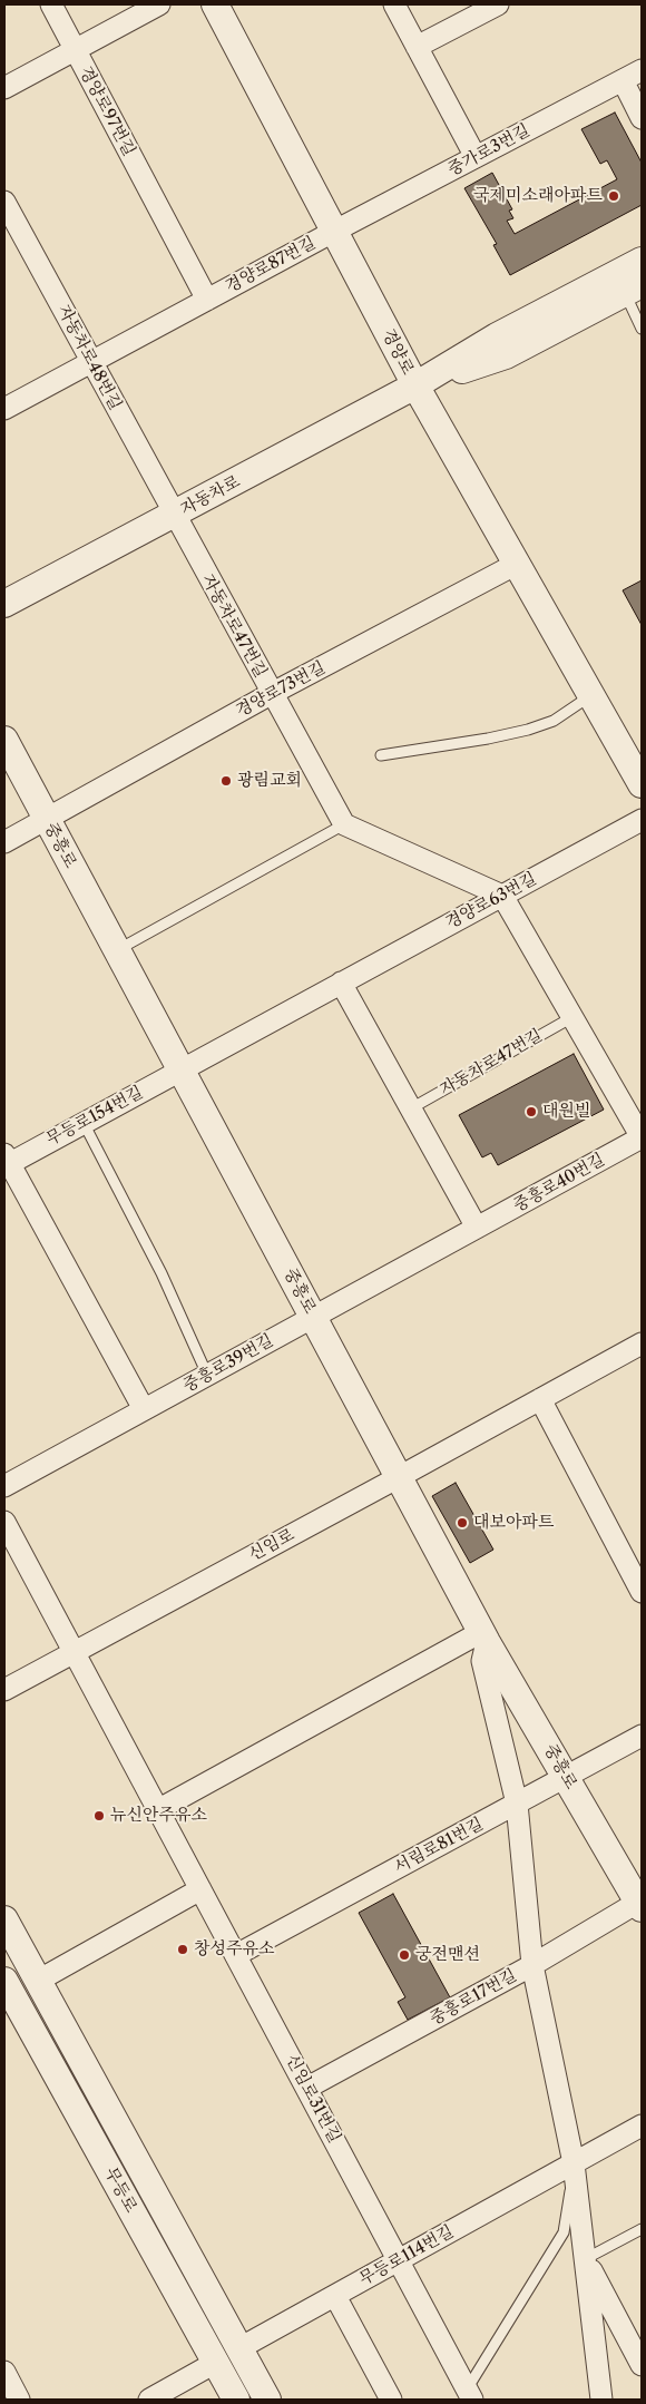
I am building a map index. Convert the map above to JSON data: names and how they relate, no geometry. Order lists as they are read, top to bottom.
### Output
{
  "streets": {
    "street": [
      "경양로97번길",
      "중가로3번길",
      "경양로87번길",
      "경양로",
      "자동차로48번길",
      "자동차로",
      "자동차로47번길",
      "경양로73번길",
      "중흥로",
      "경양로63번길",
      "무등로154번길",
      "중흥로40번길",
      "중흥로39번길",
      "신임로",
      "서림로81번길",
      "중흥로17번길",
      "신임로31번길",
      "무등로",
      "무등로114번길"
    ]
  },
  "crossings": [
    ["경양로97번길", "경양로87번길"],
    ["중가로3번길", "경양로87번길"],
    ["중가로3번길", "경양로"],
    ["경양로87번길", "경양로"],
    ["경양로87번길", "자동차로48번길"],
    ["경양로", "자동차로"],
    ["경양로", "경양로73번길"],
    ["자동차로48번길", "자동차로"],
    ["자동차로48번길", "자동차로47번길"],
    ["자동차로", "자동차로47번길"],
    ["자동차로47번길", "경양로73번길"],
    ["경양로73번길", "중흥로"],
    ["중흥로", "경양로63번길"],
    ["중흥로", "무등로154번길"],
    ["중흥로", "중흥로40번길"],
    ["중흥로", "중흥로39번길"],
    ["중흥로", "신임로"],
    ["중흥로", "서림로81번길"],
    ["중흥로", "중흥로17번길"],
    ["경양로63번길", "무등로154번길"],
    ["무등로154번길", "중흥로39번길"],
    ["중흥로40번길", "중흥로39번길"],
    ["신임로", "신임로31번길"],
    ["서림로81번길", "신임로31번길"],
    ["중흥로17번길", "신임로31번길"],
    ["신임로31번길", "무등로114번길"],
    ["무등로", "무등로114번길"]
  ],
  "places": [
    "국제미소래아파트",
    "광림교회",
    "대원빌",
    "대보아파트",
    "뉴신안주유소",
    "창성주유소",
    "궁전맨션"
  ]
}
